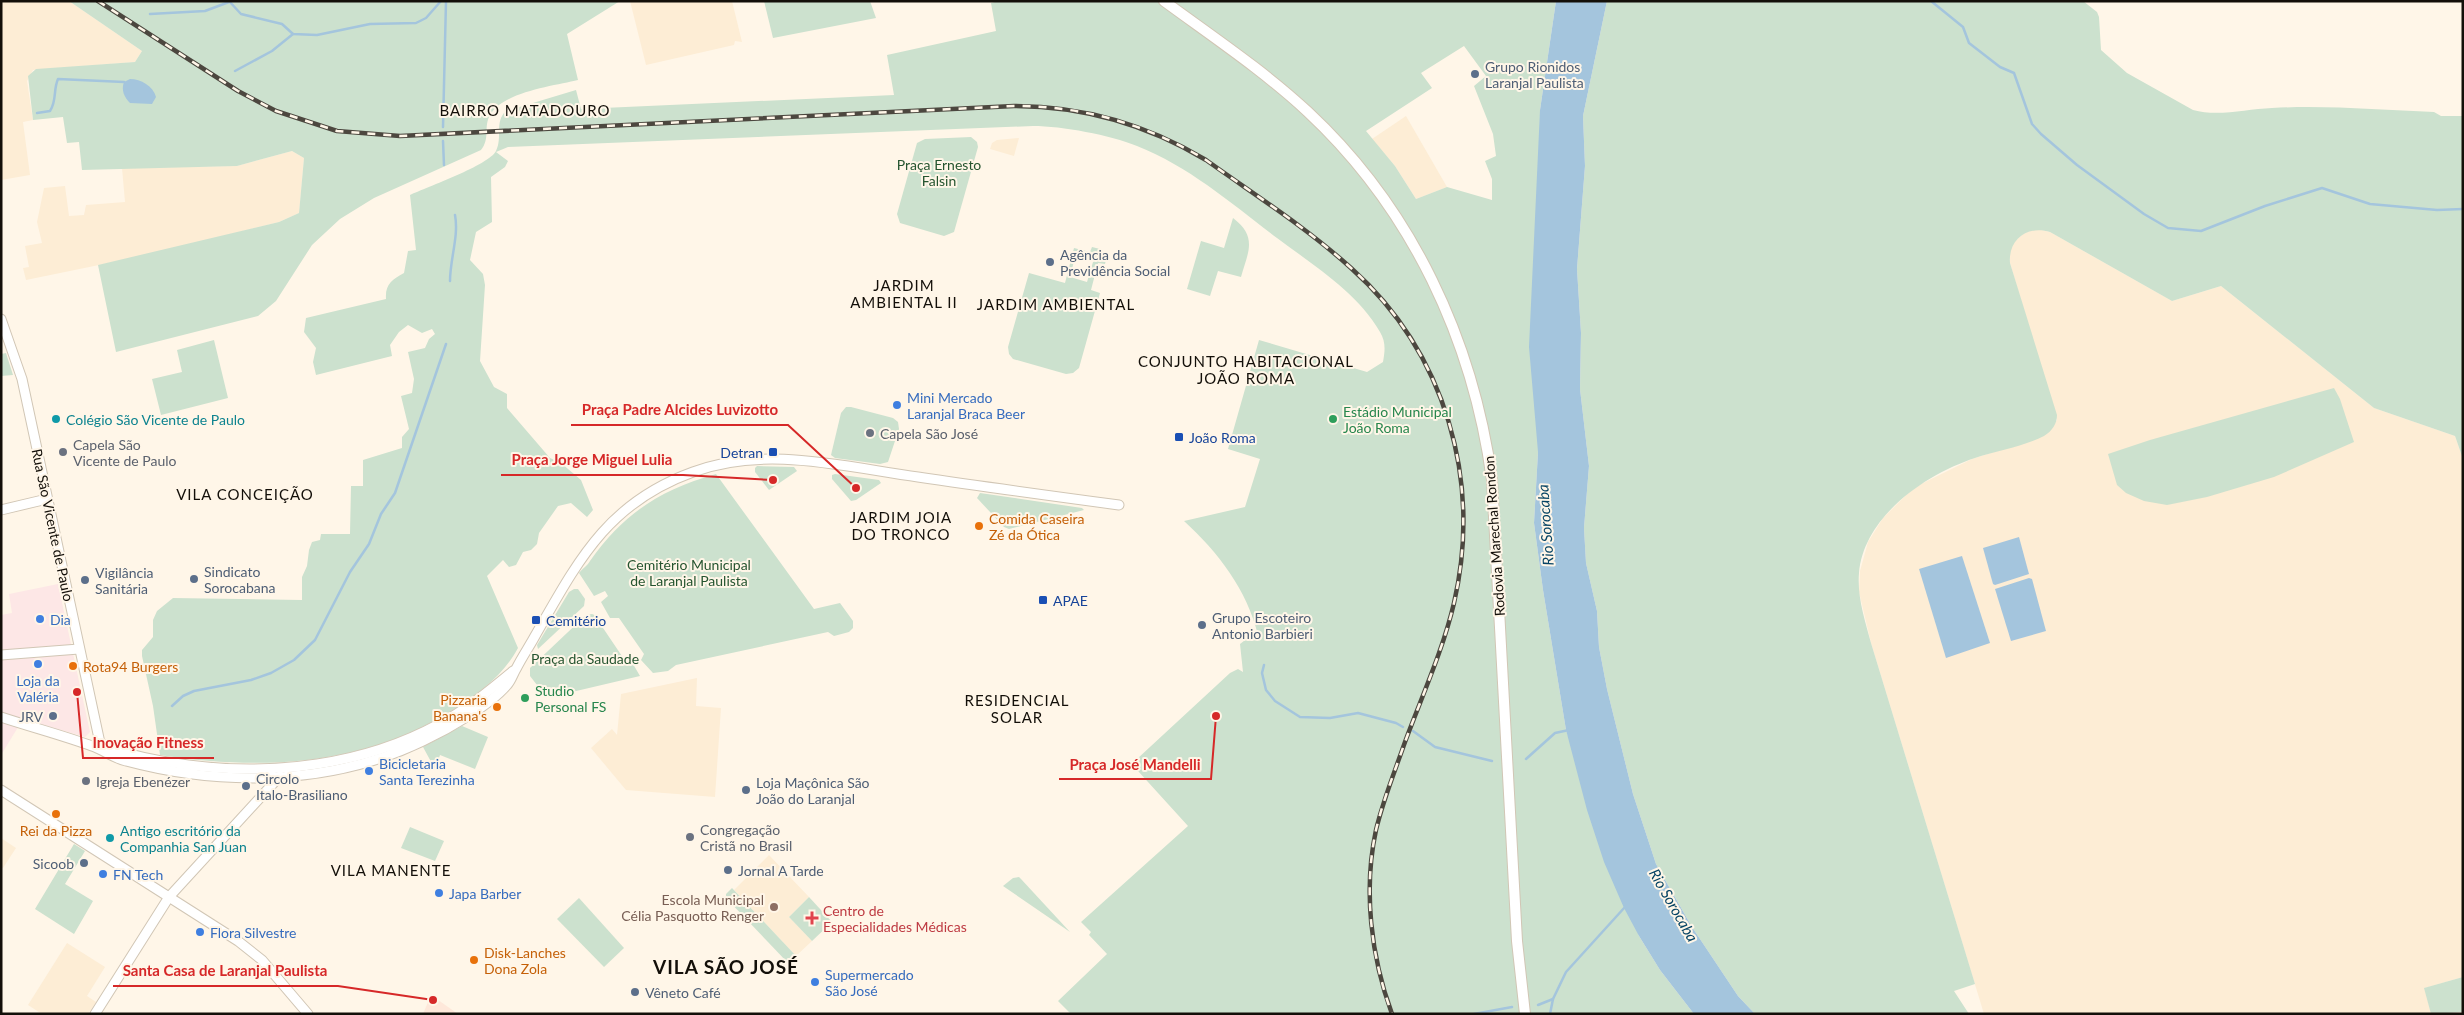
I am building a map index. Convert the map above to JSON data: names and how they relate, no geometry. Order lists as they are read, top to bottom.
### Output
{
  "streets": {
    "main road": ["Rodovia Marechal Rondon"],
    "street": ["Rua São Vicente de Paulo"]
  },
  "districts": [
    "BAIRRO MATADOURO",
    "JARDIM AMBIENTAL II",
    "JARDIM AMBIENTAL",
    "CONJUNTO HABITACIONAL JOÃO ROMA",
    "VILA CONCEIÇÃO",
    "JARDIM JOIA DO TRONCO",
    "RESIDENCIAL SOLAR",
    "VILA MANENTE",
    "VILA SÃO JOSÉ"
  ],
  "water": ["Rio Sorocaba"],
  "parks": ["Praça Ernesto Falsin", "Cemitério Municipal de Laranjal Paulista", "Praça da Saudade"],
  "places": {
    "other": [
      "Grupo Rionidos Laranjal Paulista",
      "Agência da Previdência Social",
      "Mini Mercado Laranjal Braca Beer",
      "Colégio São Vicente de Paulo",
      "Estádio Municipal João Roma",
      "Capela São José",
      "Capela São Vicente de Paulo",
      "Praça Jorge Miguel Lulia",
      "Praça Padre Alcides Luvizotto",
      "Comida Caseira Zé da Ótica",
      "Sindicato Sorocabana",
      "Vigilância Sanitária",
      "Dia",
      "Grupo Escoteiro Antonio Barbieri",
      "Loja da Valéria",
      "Rota94 Burgers",
      "Inovação Fitness",
      "Studio Personal FS",
      "Pizzaria Banana's",
      "JRV",
      "Praça José Mandelli",
      "Bicicletaria Santa Terezinha",
      "Igreja Ebenézer",
      "Circolo Italo-Brasiliano",
      "Loja Maçônica São João do Laranjal",
      "Rei da Pizza",
      "Congregação Cristã no Brasil",
      "Antigo escritório da Companhia San Juan",
      "Sicoob",
      "Jornal A Tarde",
      "FN Tech",
      "Japa Barber",
      "Escola Municipal Célia Pasquotto Renger",
      "Flora Silvestre",
      "Disk-Lanches Dona Zola",
      "Supermercado São José",
      "Vêneto Café",
      "Santa Casa de Laranjal Paulista"
    ],
    "transit": [
      "João Roma",
      "Detran",
      "APAE",
      "Cemitério"
    ],
    "health": ["Centro de Especialidades Médicas"]
  }
}
